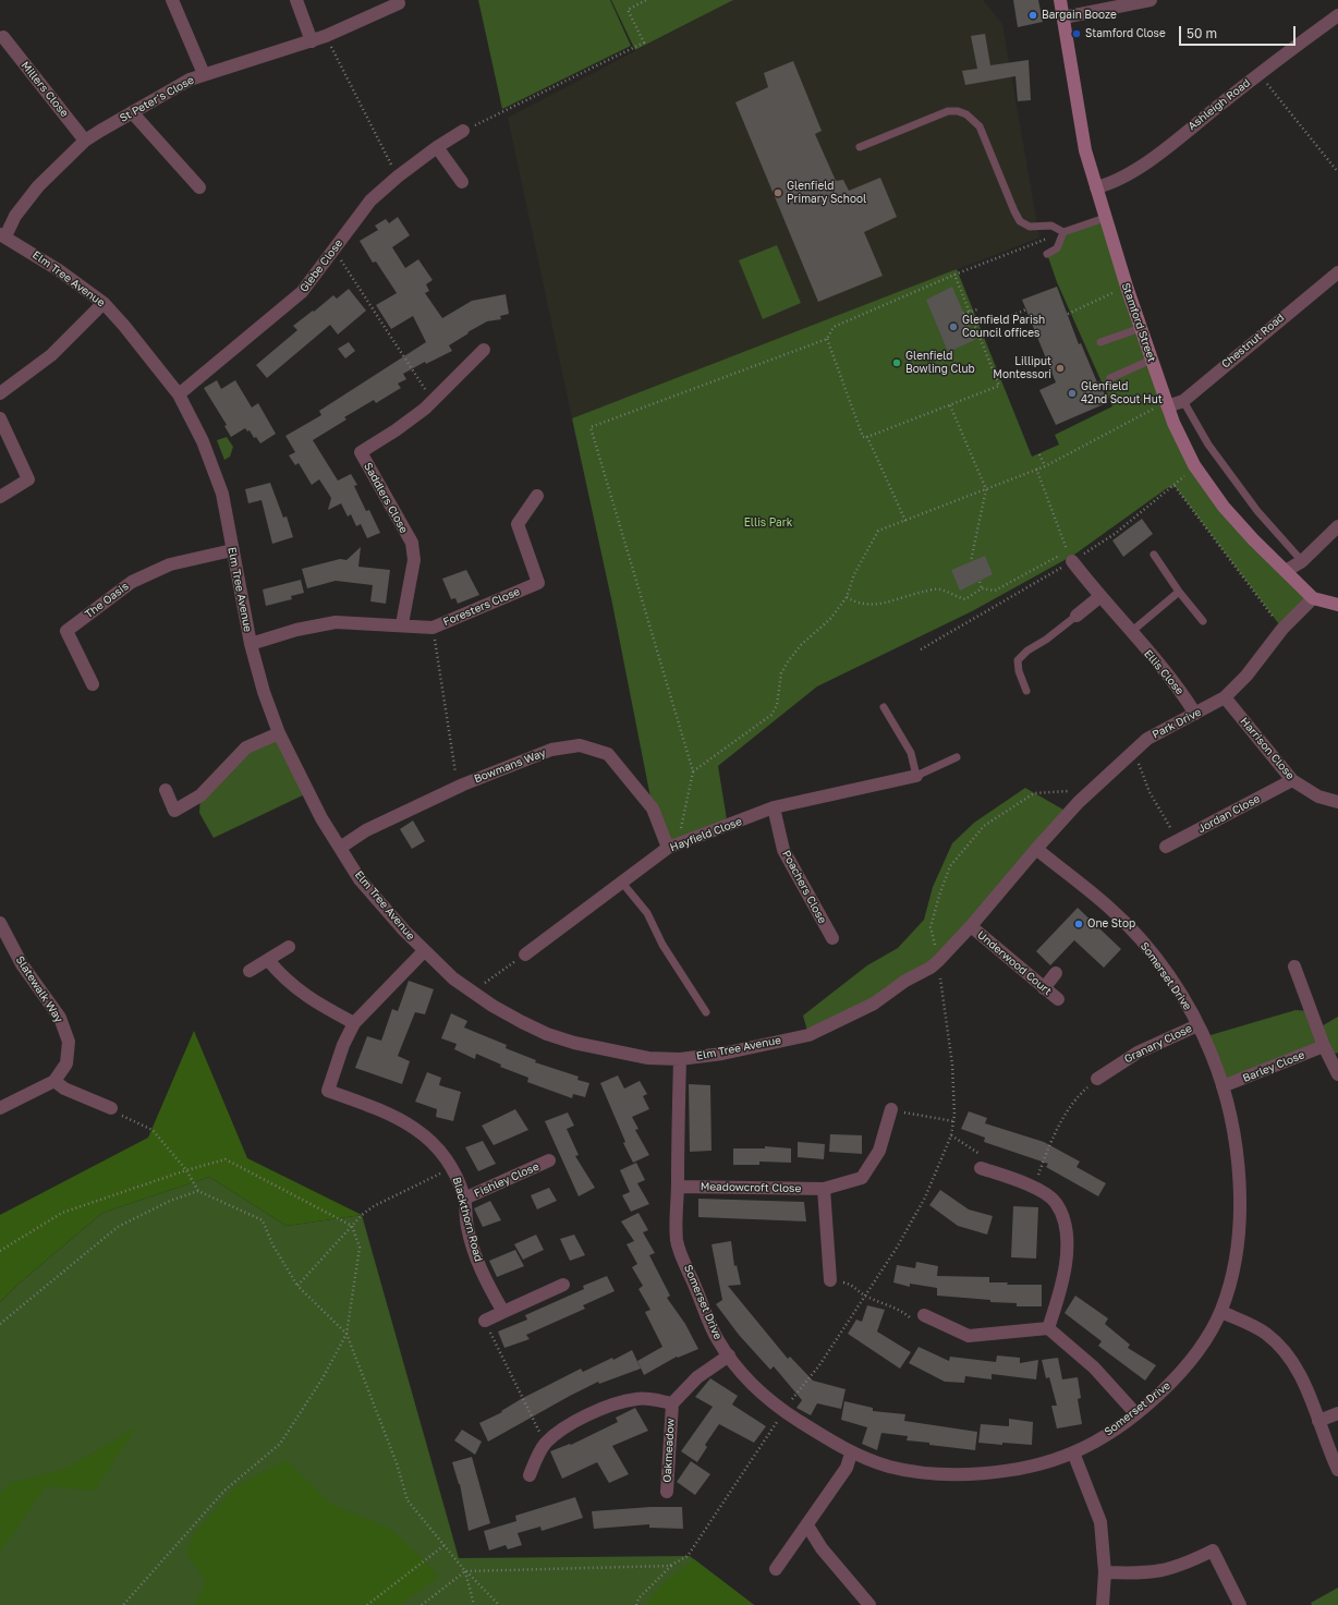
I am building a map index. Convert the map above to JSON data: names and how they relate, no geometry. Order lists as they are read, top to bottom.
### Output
{
  "streets": {
    "street": [
      "Millers Close",
      "St Peter's Close",
      "Ashleigh Road",
      "Glebe Close",
      "Elm Tree Avenue",
      "Stamford Street",
      "Chestnut Road",
      "Saddlers Close",
      "The Oasis",
      "Foresters Close",
      "Ellis Close",
      "Park Drive",
      "Harrison Close",
      "Bowmans Way",
      "Jordan Close",
      "Hayfield Close",
      "Poachers Close",
      "Underwood Court",
      "Somerset Drive",
      "Slatewalk Way",
      "Granary Close",
      "Barley Close",
      "Fishley Close",
      "Meadowcroft Close",
      "Blackthorn Road",
      "Oakmeadow"
    ]
  },
  "crossings": [
    ["Millers Close", "St Peter's Close"],
    ["St Peter's Close", "Elm Tree Avenue"],
    ["Ashleigh Road", "Stamford Street"],
    ["Glebe Close", "Elm Tree Avenue"],
    ["Elm Tree Avenue", "The Oasis"],
    ["Elm Tree Avenue", "Foresters Close"],
    ["Elm Tree Avenue", "Park Drive"],
    ["Elm Tree Avenue", "Bowmans Way"],
    ["Elm Tree Avenue", "Underwood Court"],
    ["Elm Tree Avenue", "Somerset Drive"],
    ["Elm Tree Avenue", "Blackthorn Road"],
    ["Stamford Street", "Chestnut Road"],
    ["Stamford Street", "Park Drive"],
    ["Saddlers Close", "Foresters Close"],
    ["Ellis Close", "Park Drive"],
    ["Park Drive", "Harrison Close"],
    ["Park Drive", "Somerset Drive"],
    ["Harrison Close", "Jordan Close"],
    ["Bowmans Way", "Hayfield Close"],
    ["Hayfield Close", "Poachers Close"],
    ["Somerset Drive", "Granary Close"],
    ["Somerset Drive", "Barley Close"],
    ["Somerset Drive", "Meadowcroft Close"],
    ["Somerset Drive", "Oakmeadow"],
    ["Fishley Close", "Blackthorn Road"]
  ],
  "parks": ["Ellis Park"],
  "places": [
    "Bargain Booze",
    "Stamford Close",
    "Glenfield Primary School",
    "Glenfield Parish Council offices",
    "Glenfield Bowling Club",
    "Lilliput Montessori",
    "Glenfield 42nd Scout Hut",
    "One Stop"
  ],
  "scale_bar": "50 m"
}
